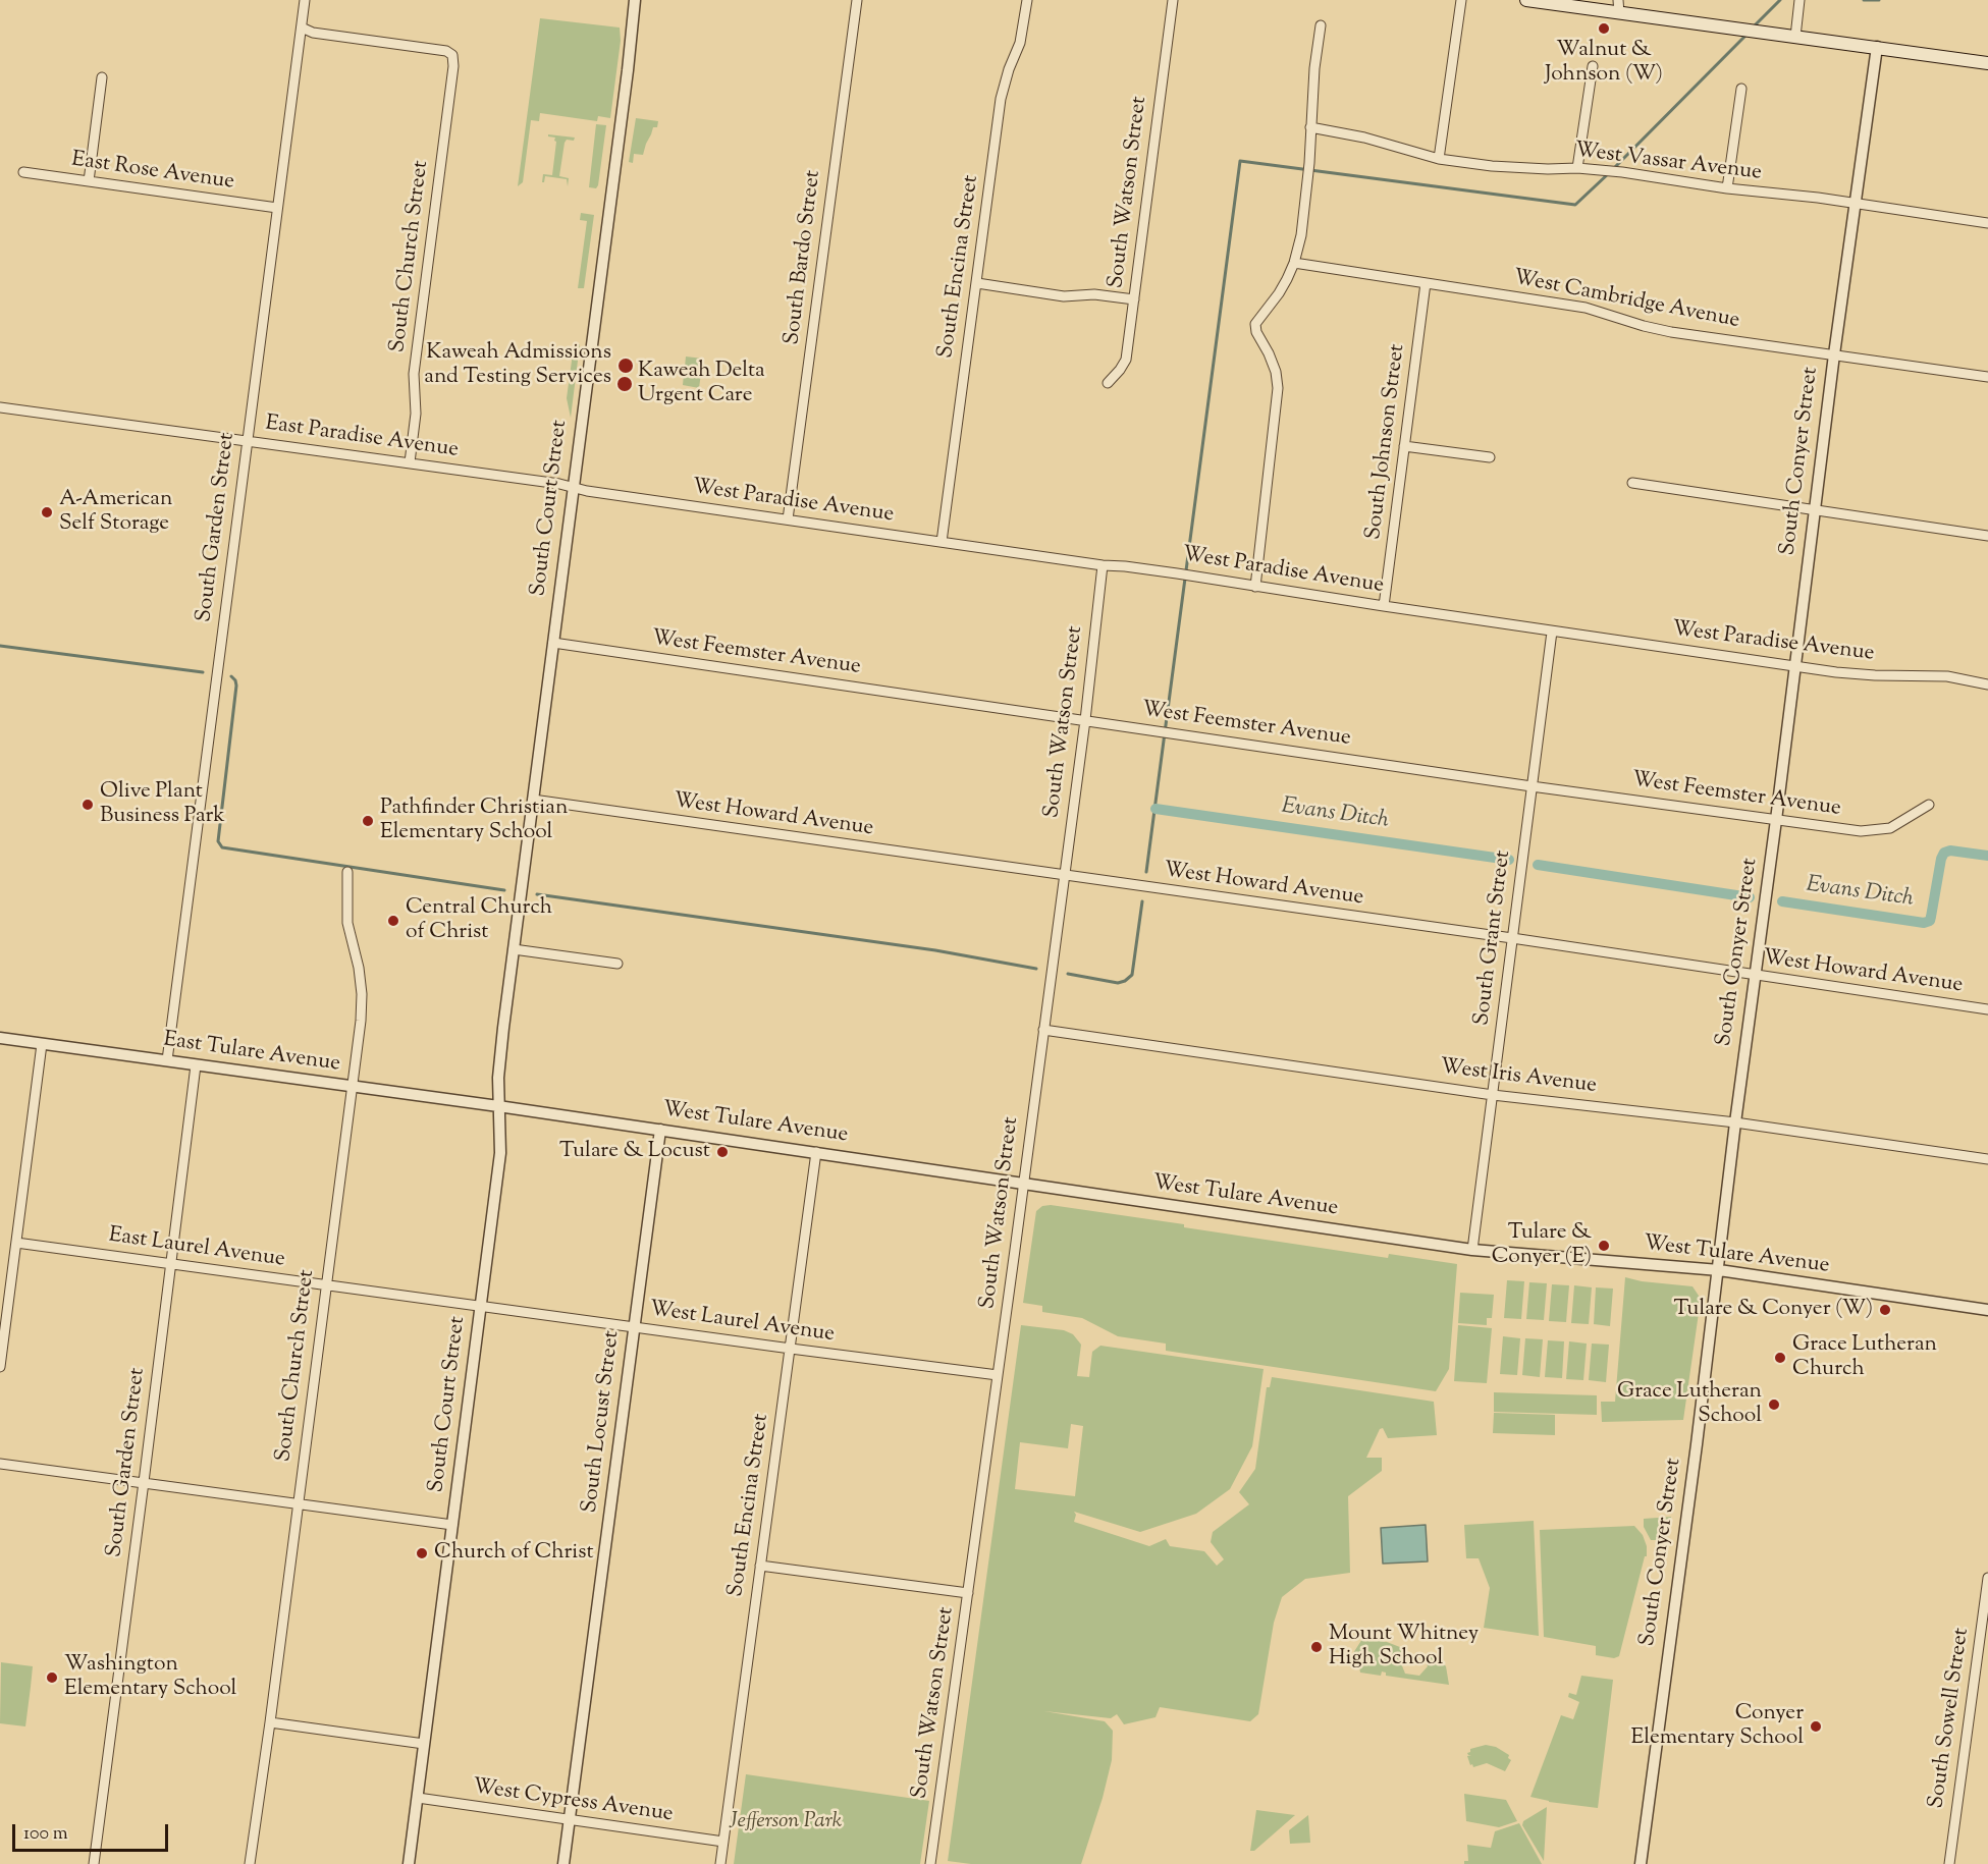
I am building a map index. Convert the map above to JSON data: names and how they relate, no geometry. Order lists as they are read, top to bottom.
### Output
{
  "streets": {
    "street": [
      "West Vassar Avenue",
      "East Rose Avenue",
      "South Watson Street",
      "South Church Street",
      "South Bardo Street",
      "South Encina Street",
      "West Cambridge Avenue",
      "East Paradise Avenue",
      "South Johnson Street",
      "South Conyer Street",
      "West Paradise Avenue",
      "South Court Street",
      "South Garden Street",
      "West Feemster Avenue",
      "West Howard Avenue",
      "South Grant Street",
      "East Tulare Avenue",
      "West Iris Avenue",
      "West Tulare Avenue",
      "East Laurel Avenue",
      "West Laurel Avenue",
      "South Locust Street",
      "South Sowell Street",
      "West Cypress Avenue"
    ]
  },
  "crossings": [
    ["West Vassar Avenue", "South Conyer Street"],
    ["East Rose Avenue", "South Garden Street"],
    ["South Watson Street", "West Paradise Avenue"],
    ["South Watson Street", "West Feemster Avenue"],
    ["South Watson Street", "West Howard Avenue"],
    ["South Watson Street", "West Iris Avenue"],
    ["South Watson Street", "West Tulare Avenue"],
    ["South Watson Street", "West Laurel Avenue"],
    ["South Church Street", "East Paradise Avenue"],
    ["South Church Street", "South Garden Street"],
    ["South Church Street", "East Tulare Avenue"],
    ["South Church Street", "East Laurel Avenue"],
    ["South Bardo Street", "West Paradise Avenue"],
    ["South Encina Street", "West Paradise Avenue"],
    ["South Encina Street", "West Tulare Avenue"],
    ["South Encina Street", "West Laurel Avenue"],
    ["South Encina Street", "West Cypress Avenue"],
    ["West Cambridge Avenue", "South Johnson Street"],
    ["West Cambridge Avenue", "South Conyer Street"],
    ["East Paradise Avenue", "West Paradise Avenue"],
    ["East Paradise Avenue", "South Court Street"],
    ["East Paradise Avenue", "South Garden Street"],
    ["South Johnson Street", "West Paradise Avenue"],
    ["South Conyer Street", "West Paradise Avenue"],
    ["South Conyer Street", "West Feemster Avenue"],
    ["South Conyer Street", "West Howard Avenue"],
    ["South Conyer Street", "West Iris Avenue"],
    ["South Conyer Street", "West Tulare Avenue"],
    ["West Paradise Avenue", "South Court Street"],
    ["West Paradise Avenue", "South Grant Street"],
    ["South Court Street", "West Feemster Avenue"],
    ["South Court Street", "West Howard Avenue"],
    ["South Court Street", "East Tulare Avenue"],
    ["South Court Street", "West Tulare Avenue"],
    ["South Court Street", "East Laurel Avenue"],
    ["South Court Street", "West Laurel Avenue"],
    ["South Court Street", "West Cypress Avenue"],
    ["South Garden Street", "East Tulare Avenue"],
    ["South Garden Street", "East Laurel Avenue"],
    ["West Feemster Avenue", "South Grant Street"],
    ["West Howard Avenue", "South Grant Street"],
    ["South Grant Street", "West Iris Avenue"],
    ["South Grant Street", "West Tulare Avenue"],
    ["East Tulare Avenue", "West Tulare Avenue"],
    ["West Tulare Avenue", "South Locust Street"],
    ["East Laurel Avenue", "West Laurel Avenue"],
    ["West Laurel Avenue", "South Locust Street"],
    ["South Locust Street", "West Cypress Avenue"]
  ],
  "water": ["Evans Ditch"],
  "parks": ["Jefferson Park"],
  "places": [
    "Walnut & Johnson (W)",
    "Kaweah Admissions and Testing Services",
    "Kaweah Delta Urgent Care",
    "A-American Self Storage",
    "Olive Plant Business Park",
    "Pathfinder Christian Elementary School",
    "Central Church of Christ",
    "Tulare & Locust",
    "Tulare & Conyer (E)",
    "Tulare & Conyer (W)",
    "Grace Lutheran Church",
    "Grace Lutheran School",
    "Church of Christ",
    "Mount Whitney High School",
    "Washington Elementary School",
    "Conyer Elementary School"
  ],
  "scale_bar": "100 m"
}
